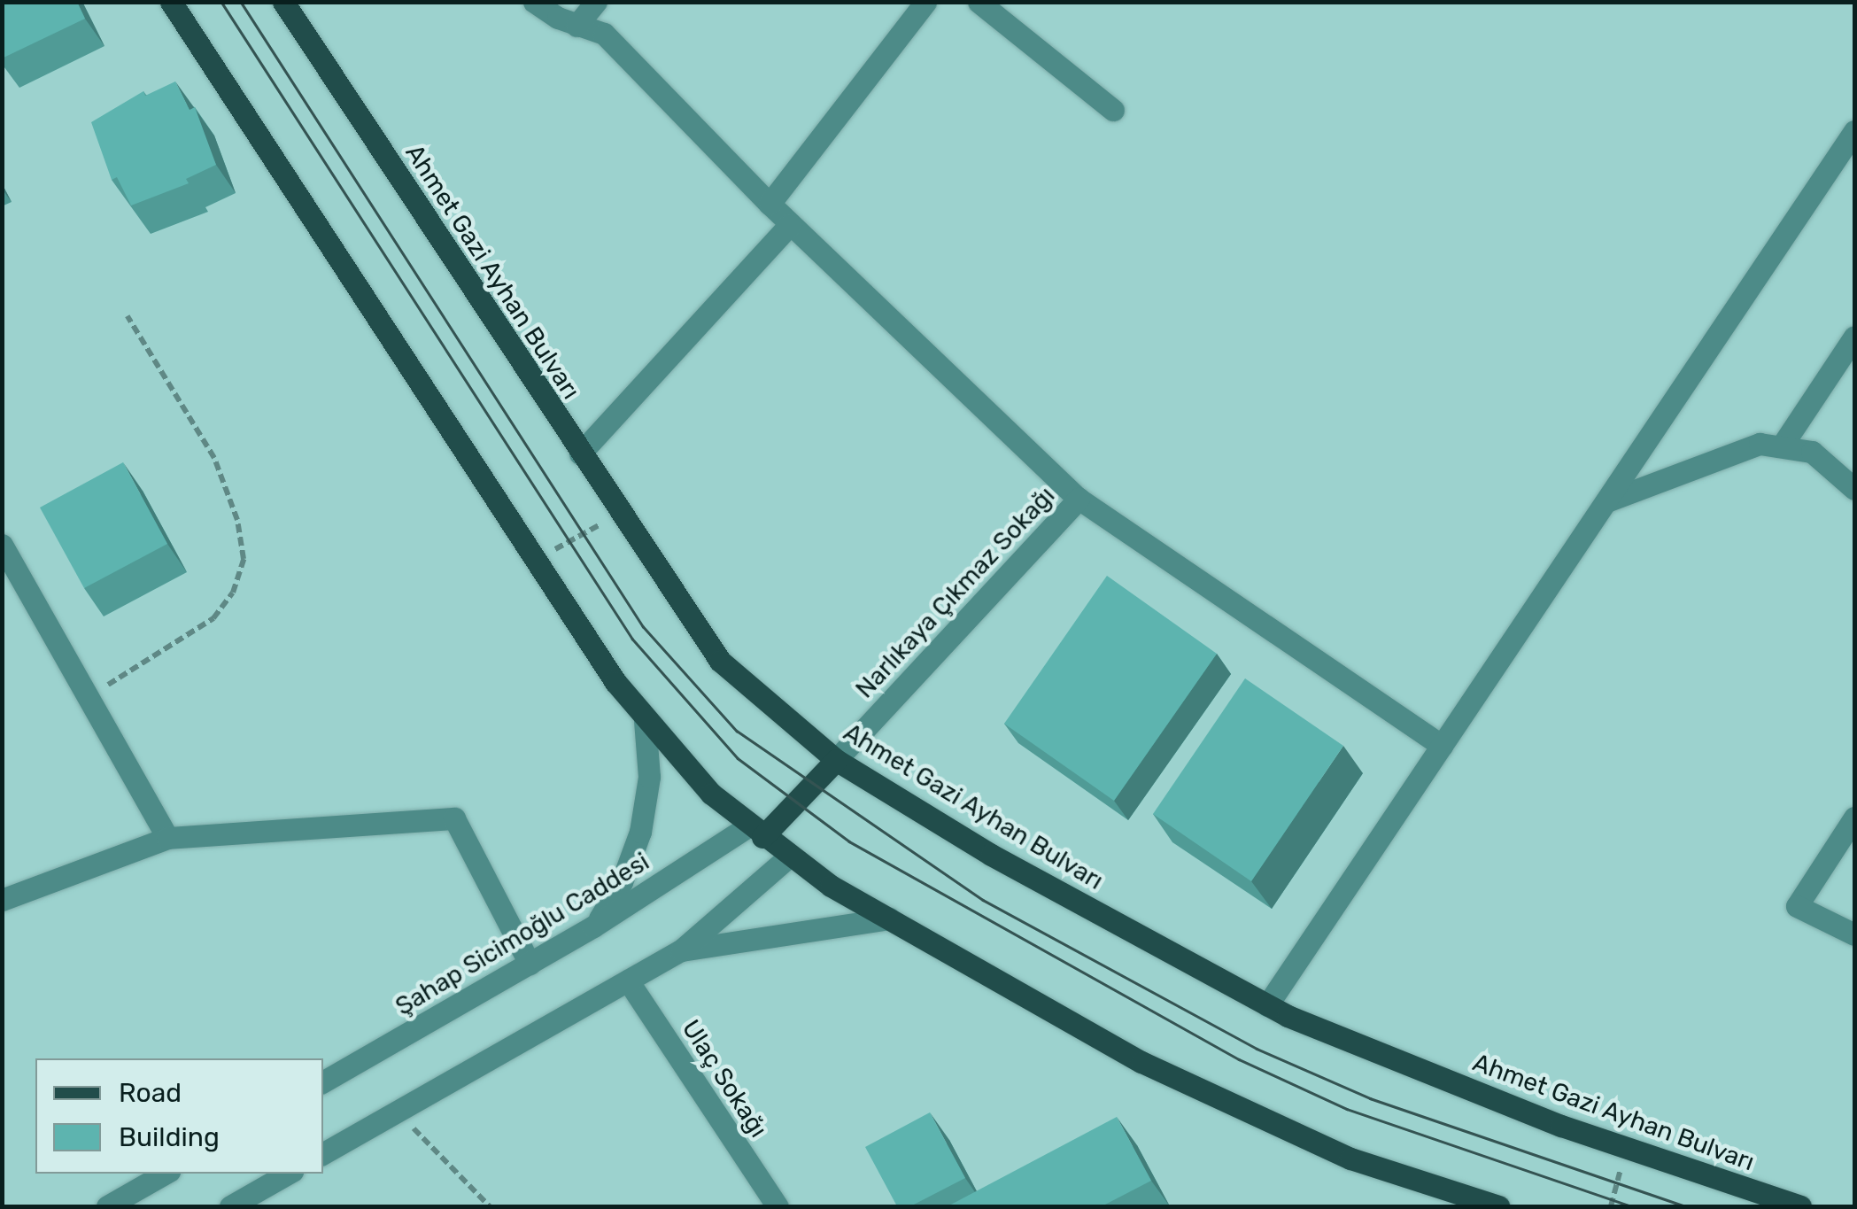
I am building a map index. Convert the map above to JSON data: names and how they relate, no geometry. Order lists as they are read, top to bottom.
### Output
{
  "streets": {
    "main road": ["Ahmet Gazi Ayhan Bulvarı"],
    "street": ["Narlıkaya Çıkmaz Sokağı", "Şahap Sicimoğlu Caddesi", "Ulaç Sokağı"]
  },
  "crossings": [
    ["Ahmet Gazi Ayhan Bulvarı", "Narlıkaya Çıkmaz Sokağı"]
  ],
  "legend": ["Road", "Building"]
}
